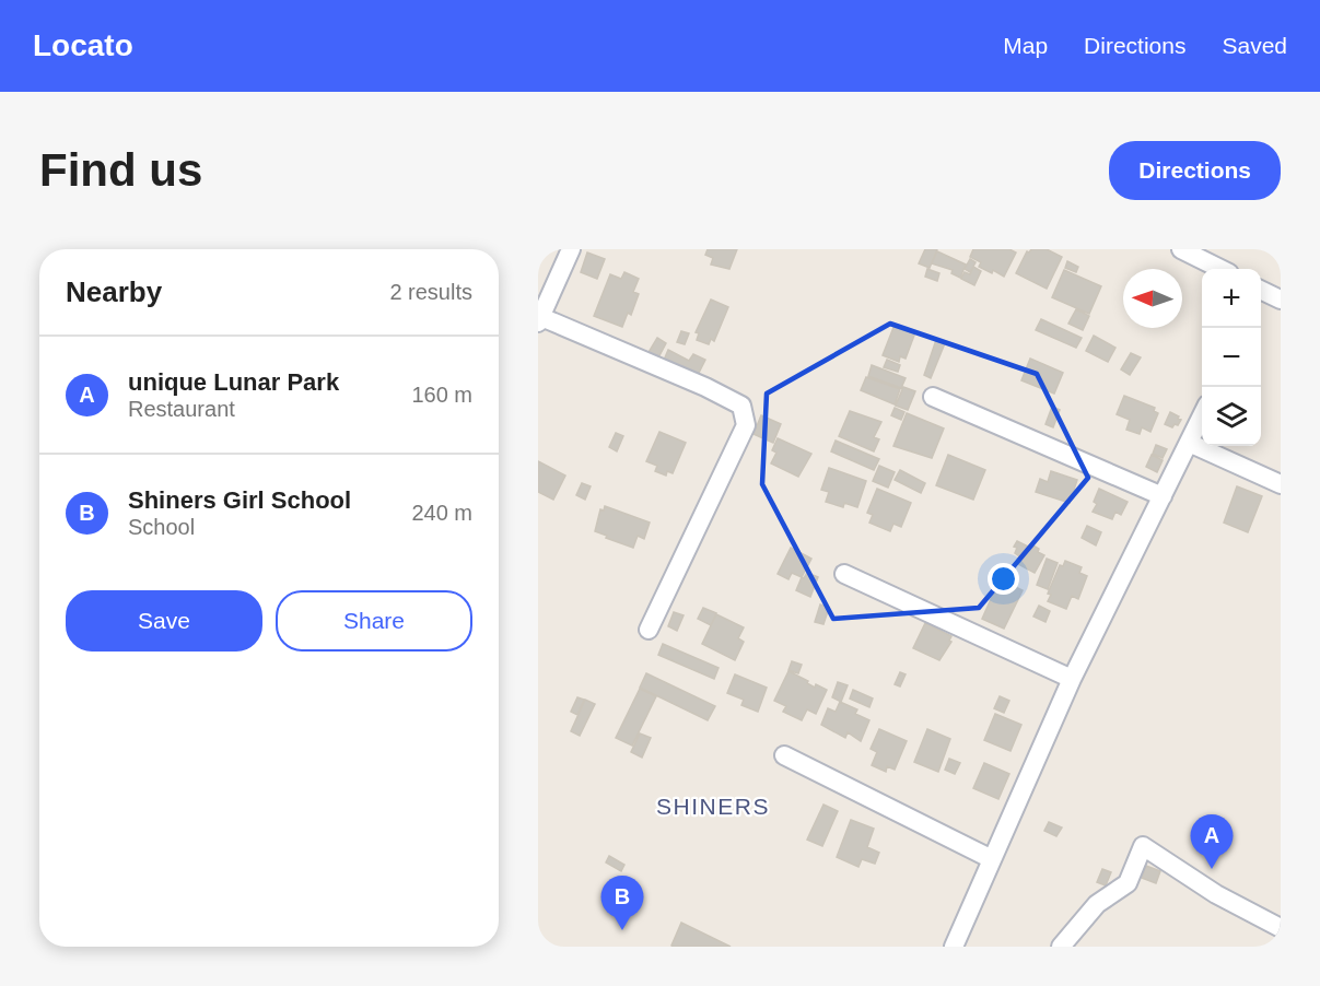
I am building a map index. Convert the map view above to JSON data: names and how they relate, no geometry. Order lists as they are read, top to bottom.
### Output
{
  "districts": ["SHINERS"],
  "north": "left",
  "page": {
    "header": "Locato",
    "nav": ["Map", "Directions", "Saved"],
    "buttons": [
      "Directions",
      ["Save", "Share"]
    ],
    "title": "Find us",
    "heading": ["Nearby", "2 results"],
    "map_buttons": ["+", "−"],
    "list": [
      {
        "mark": "A",
        "name": "unique Lunar Park",
        "note": "Restaurant",
        "value": "160 m"
      },
      {
        "mark": "B",
        "name": "Shiners Girl School",
        "note": "School",
        "value": "240 m"
      }
    ],
    "pins": ["A", "B"]
  }
}
